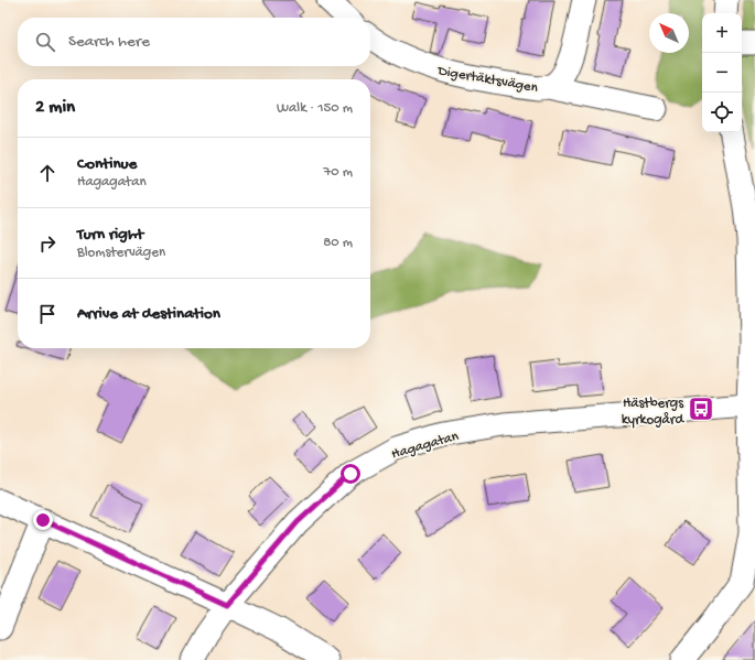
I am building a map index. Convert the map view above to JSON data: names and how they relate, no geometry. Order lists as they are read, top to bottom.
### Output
{
  "streets": {
    "street": ["Digertäktsvägen", "Hagagatan"]
  },
  "places": {
    "bus stop": ["Hästbergs kyrkogård"]
  },
  "north": "top left",
  "page": {
    "map_buttons": ["+", "−"],
    "search": "Search here",
    "heading": ["2 min", "Walk · 150 m"],
    "list": [
      ["Continue", "Hagagatan", "70 m"],
      ["Turn right", "Blomstervägen", "80 m"],
      "Arrive at destination"
    ]
  }
}
